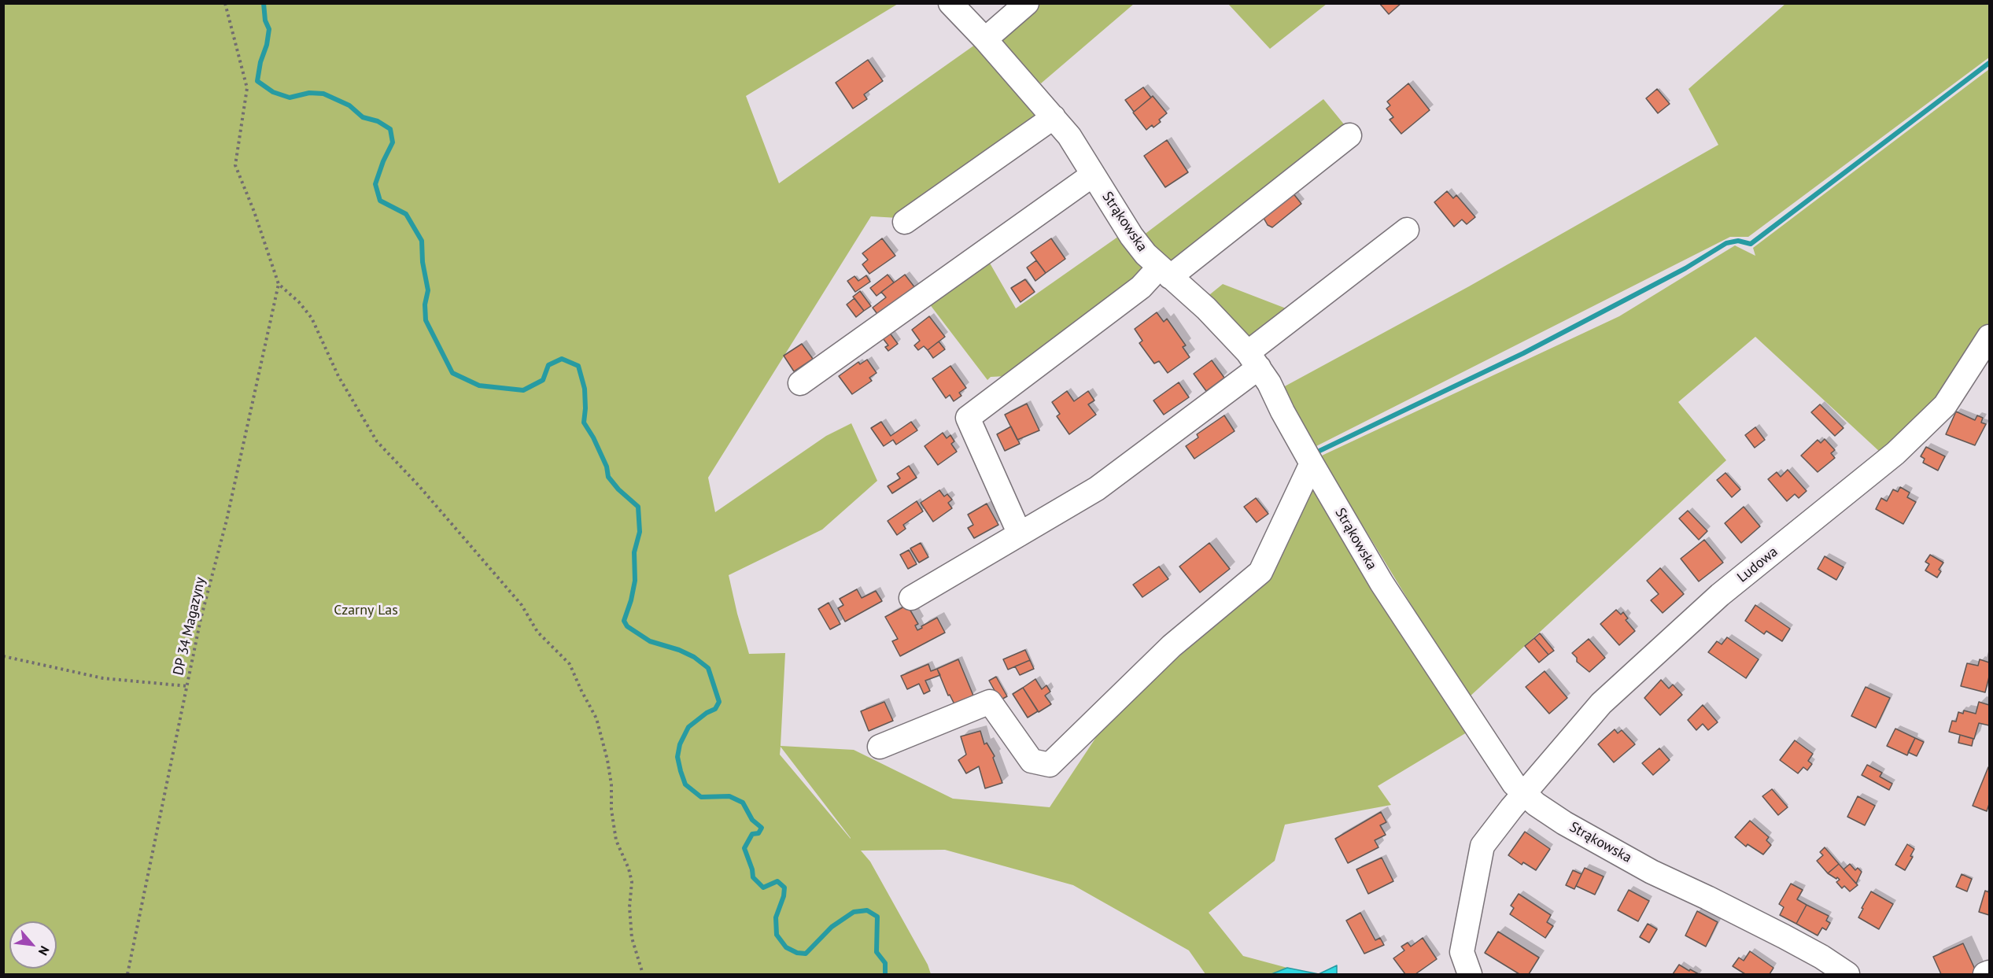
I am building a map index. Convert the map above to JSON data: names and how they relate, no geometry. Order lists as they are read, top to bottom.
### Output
{
  "streets": {
    "street": ["Strąkowska", "Ludowa"],
    "path": ["DP 34 Magazyny"]
  },
  "crossings": [
    ["Strąkowska", "Ludowa"]
  ],
  "parks": ["Czarny Las"],
  "north": "bottom right"
}
